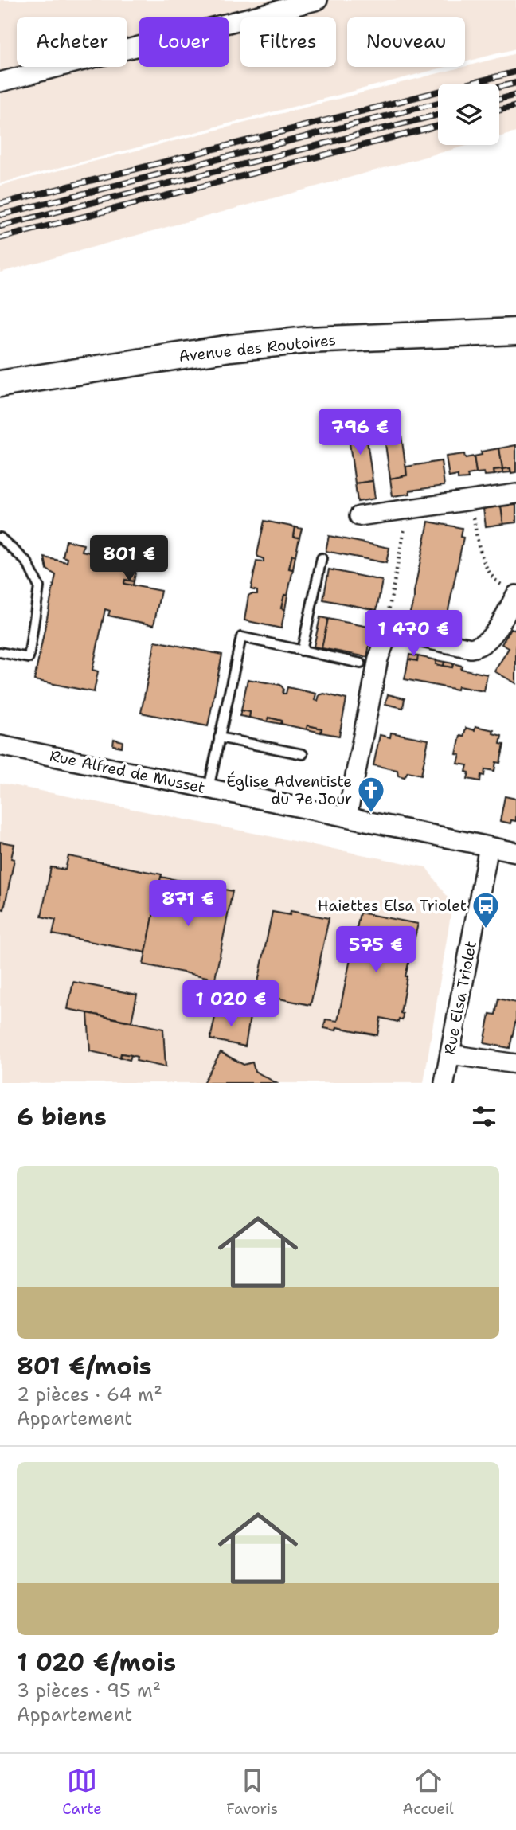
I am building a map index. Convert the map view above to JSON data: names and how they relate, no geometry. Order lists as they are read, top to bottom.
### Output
{
  "streets": {
    "street": ["Avenue des Routoires", "Rue Alfred de Musset", "Rue Elsa Triolet"]
  },
  "crossings": [
    ["Rue Alfred de Musset", "Rue Elsa Triolet"]
  ],
  "places": {
    "church": ["Église Adventiste du 7e Jour"],
    "bus stop": ["Haiettes Elsa Triolet"]
  },
  "page": {
    "chip": [
      "Acheter",
      "Louer",
      "Filtres",
      "Nouveau"
    ],
    "price": [
      "796 €",
      "801 €",
      "1 470 €",
      "871 €",
      "575 €",
      "1 020 €"
    ],
    "heading": "6 biens",
    "list": [
      {
        "name": "801 €/mois",
        "note": "2 pièces · 64 m² · Appartement"
      },
      {
        "name": "1 020 €/mois",
        "note": "3 pièces · 95 m² · Appartement"
      }
    ],
    "tabs": ["Carte", "Favoris", "Accueil"]
  }
}
